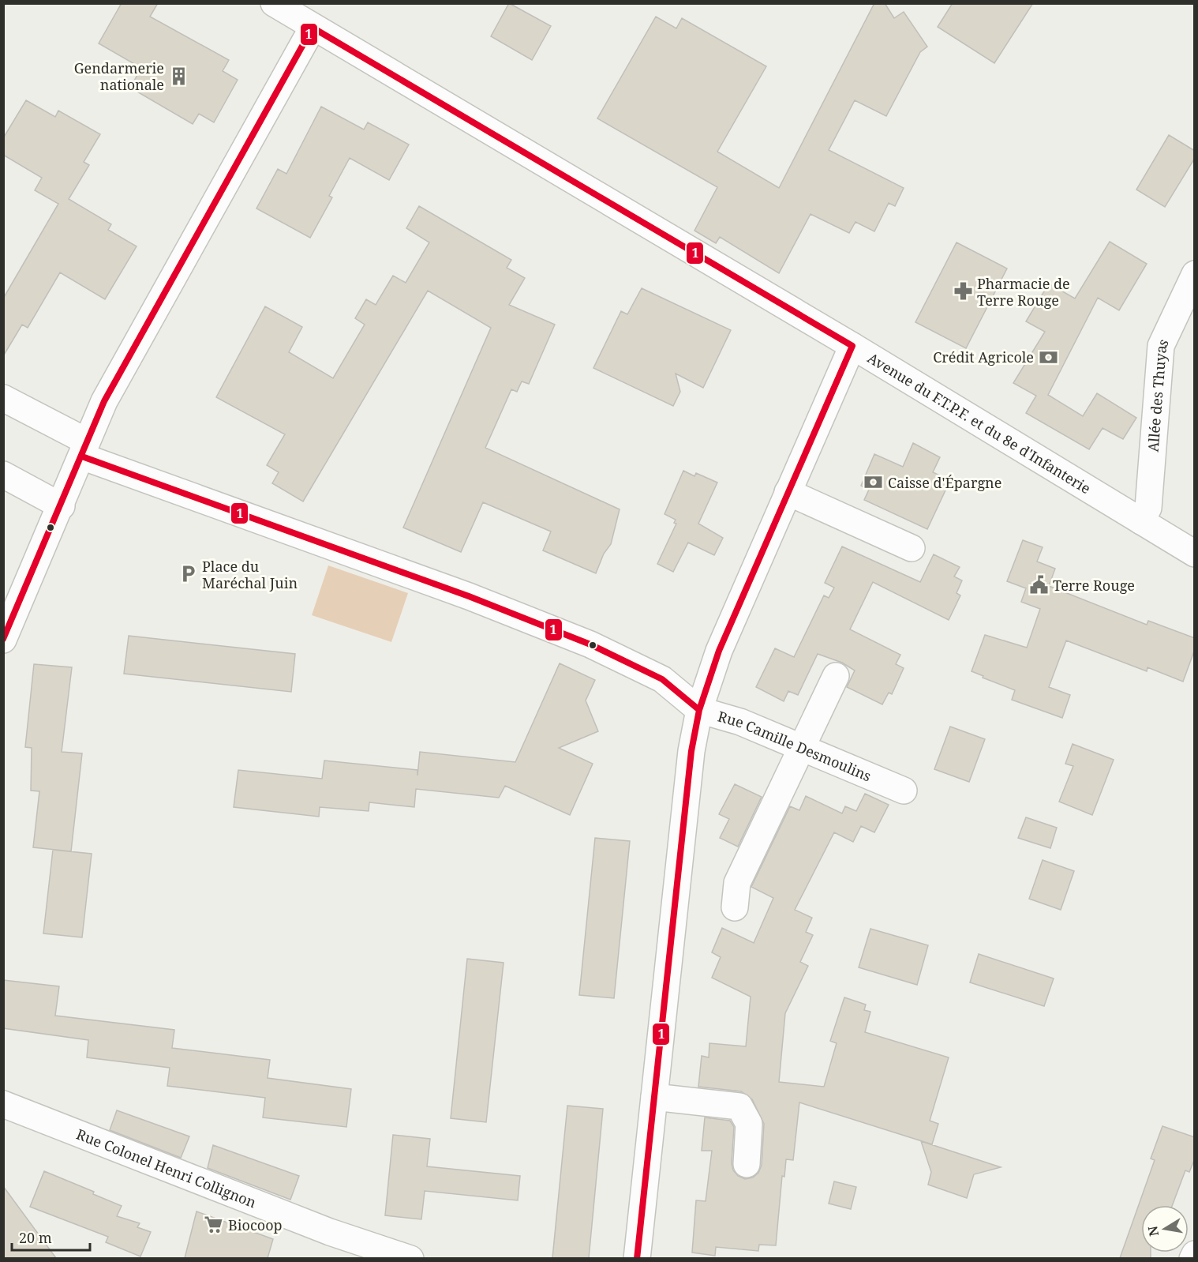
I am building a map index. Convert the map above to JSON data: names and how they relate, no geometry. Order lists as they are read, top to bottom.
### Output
{
  "streets": {
    "street": [
      "Allée des Thuyas",
      "Avenue du F.T.P.F. et du 8e d'Infanterie",
      "Rue Camille Desmoulins",
      "Rue Colonel Henri Collignon"
    ]
  },
  "crossings": [
    ["Allée des Thuyas", "Avenue du F.T.P.F. et du 8e d'Infanterie"]
  ],
  "places": {
    "building": ["Gendarmerie nationale"],
    "pharmacy": ["Pharmacie de Terre Rouge"],
    "bank": ["Crédit Agricole", "Caisse d'Épargne"],
    "parking": ["Place du Maréchal Juin"],
    "public building": ["Terre Rouge"],
    "supermarket": ["Biocoop"]
  },
  "lines": ["transit line 1"],
  "scale_bar": "20 m",
  "north": "left"
}
